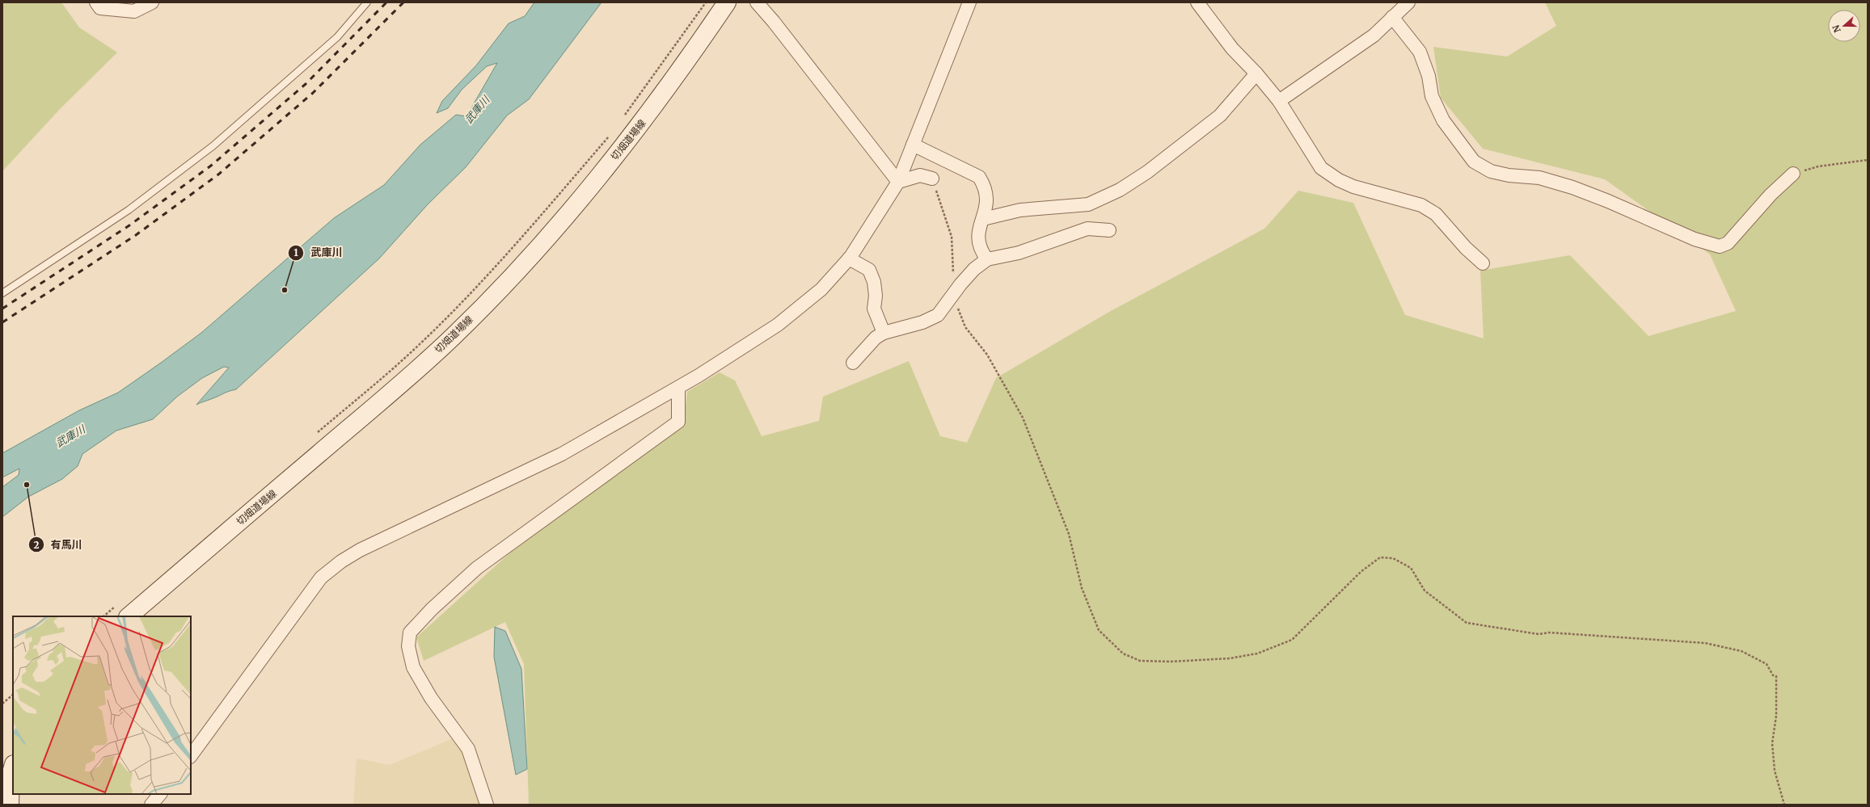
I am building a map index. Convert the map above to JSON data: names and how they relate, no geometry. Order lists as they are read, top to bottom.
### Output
{
  "streets": {
    "main road": ["切畑道場線"]
  },
  "water": ["武庫川"],
  "places": ["武庫川", "有馬川"],
  "north": "left"
}
